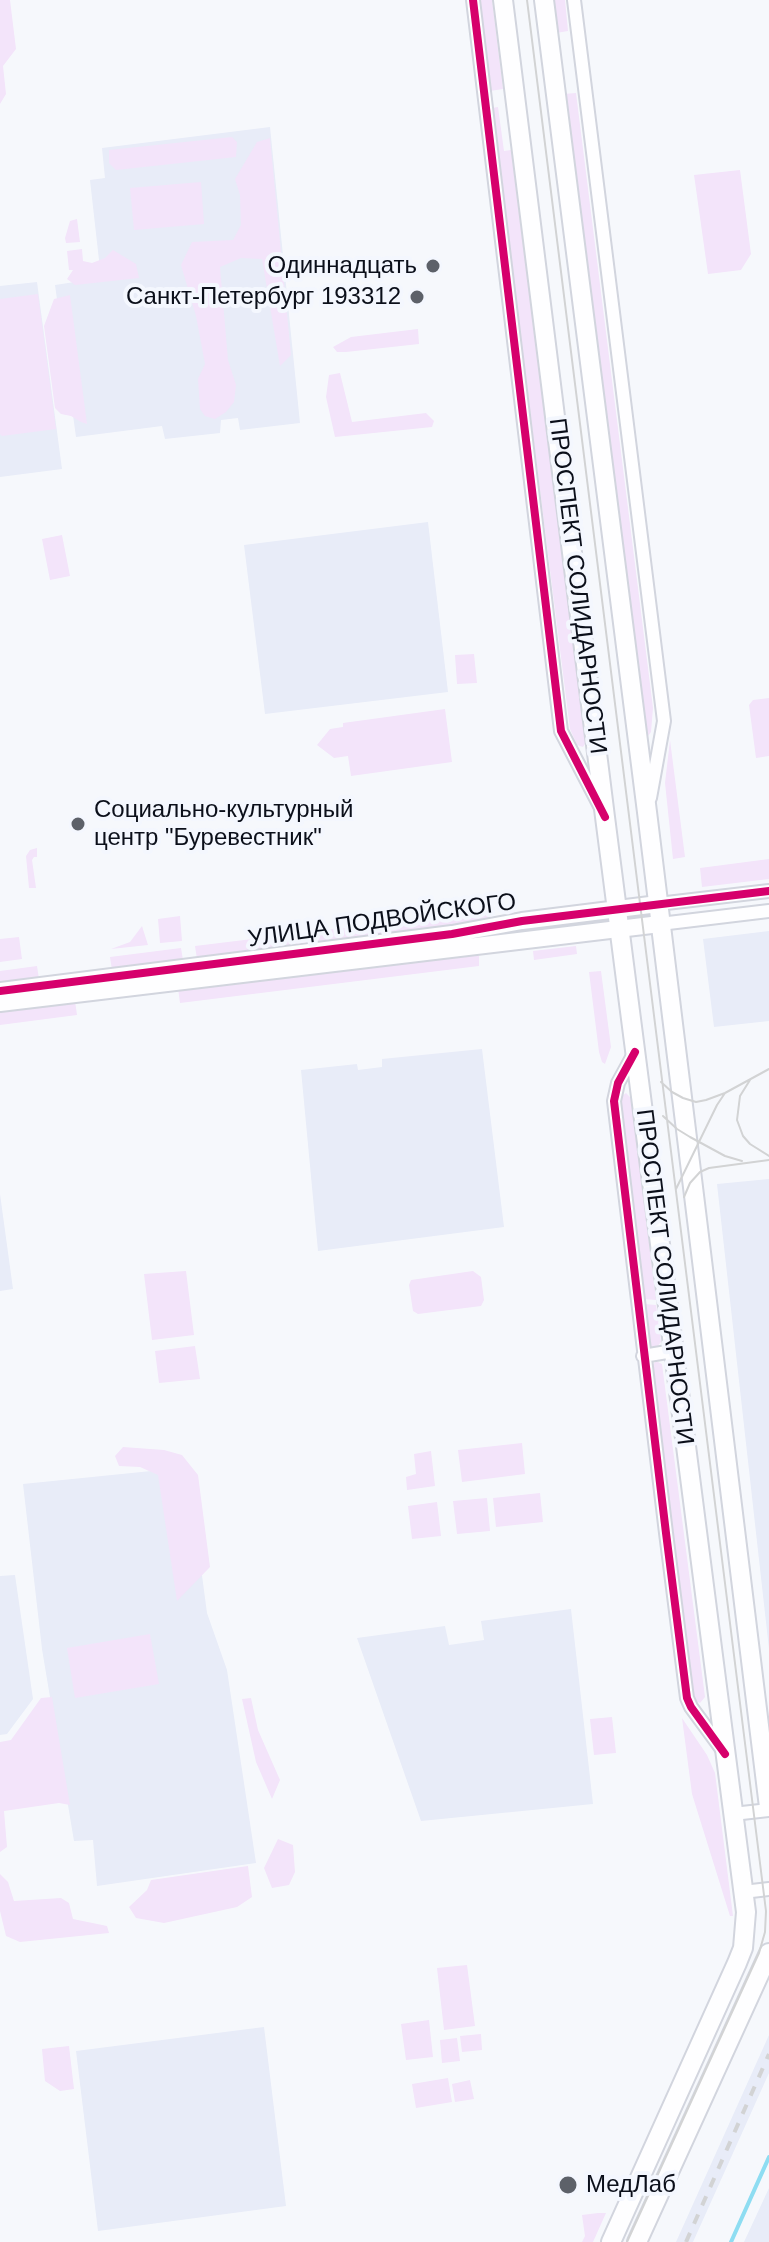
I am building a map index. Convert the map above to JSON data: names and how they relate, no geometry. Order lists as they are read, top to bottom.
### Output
{
  "streets": {
    "main road": ["ПРОСПЕКТ СОЛИДАРНОСТИ"],
    "street": ["УЛИЦА ПОДВОЙСКОГО"]
  },
  "crossings": [
    ["ПРОСПЕКТ СОЛИДАРНОСТИ", "УЛИЦА ПОДВОЙСКОГО"]
  ],
  "places": [
    "Одиннадцать",
    "Санкт-Петербург 193312",
    "Социально-культурный центр \"Буревестник\"",
    "МедЛаб"
  ]
}
